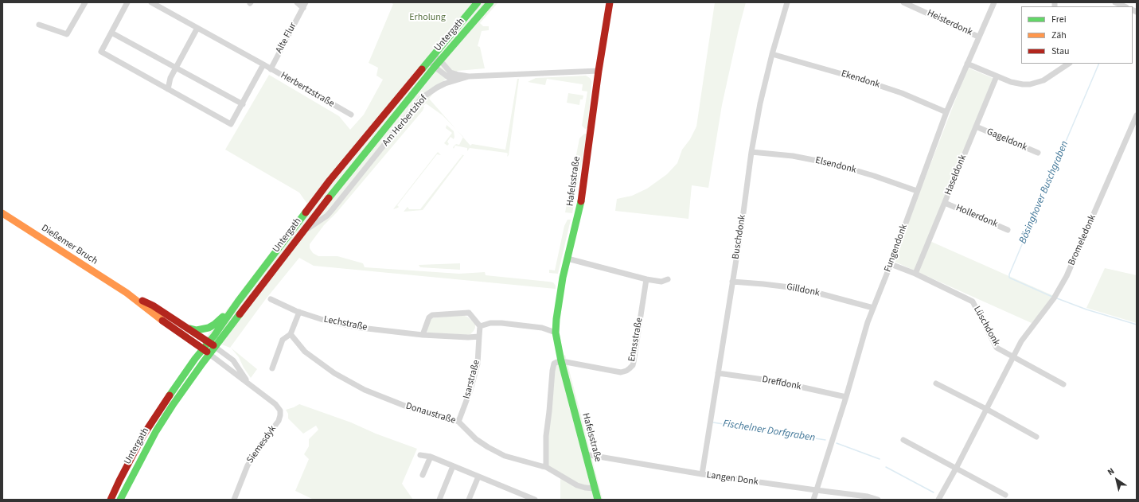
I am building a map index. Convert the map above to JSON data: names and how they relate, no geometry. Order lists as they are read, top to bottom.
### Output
{
  "streets": {
    "main road": ["Untergath", "Hafelsstraße", "Dießemer Bruch"],
    "street": [
      "Heisterdonk",
      "Alte Flur",
      "Ekendonk",
      "Herbertzstraße",
      "Am Herbertzhof",
      "Gageldonk",
      "Elsendonk",
      "Haseldonk",
      "Hollerdonk",
      "Buschdonk",
      "Bromeledonk",
      "Fungendonk",
      "Gilldonk",
      "Lechstraße",
      "Lüschdonk",
      "Ennsstraße",
      "Isarstraße",
      "Dreffdonk",
      "Donaustraße",
      "Siemesdyk",
      "Langen Donk"
    ]
  },
  "crossings": [
    ["Heisterdonk", "Fungendonk"],
    ["Untergath", "Am Herbertzhof"],
    ["Untergath", "Dießemer Bruch"],
    ["Untergath", "Siemesdyk"],
    ["Alte Flur", "Herbertzstraße"],
    ["Ekendonk", "Buschdonk"],
    ["Ekendonk", "Fungendonk"],
    ["Am Herbertzhof", "Hafelsstraße"],
    ["Gageldonk", "Haseldonk"],
    ["Elsendonk", "Buschdonk"],
    ["Elsendonk", "Fungendonk"],
    ["Haseldonk", "Hollerdonk"],
    ["Haseldonk", "Lüschdonk"],
    ["Hafelsstraße", "Ennsstraße"],
    ["Hafelsstraße", "Donaustraße"],
    ["Hafelsstraße", "Langen Donk"],
    ["Buschdonk", "Gilldonk"],
    ["Buschdonk", "Dreffdonk"],
    ["Buschdonk", "Langen Donk"],
    ["Bromeledonk", "Lüschdonk"],
    ["Dießemer Bruch", "Siemesdyk"],
    ["Fungendonk", "Gilldonk"],
    ["Fungendonk", "Lüschdonk"],
    ["Fungendonk", "Dreffdonk"],
    ["Fungendonk", "Langen Donk"],
    ["Lechstraße", "Isarstraße"],
    ["Isarstraße", "Donaustraße"]
  ],
  "water": ["Bösinghover Buschgraben", "Fischelner Dorfgraben"],
  "parks": ["Erholung"],
  "legend": ["Frei", "Zäh", "Stau"],
  "north": "top left"
}
